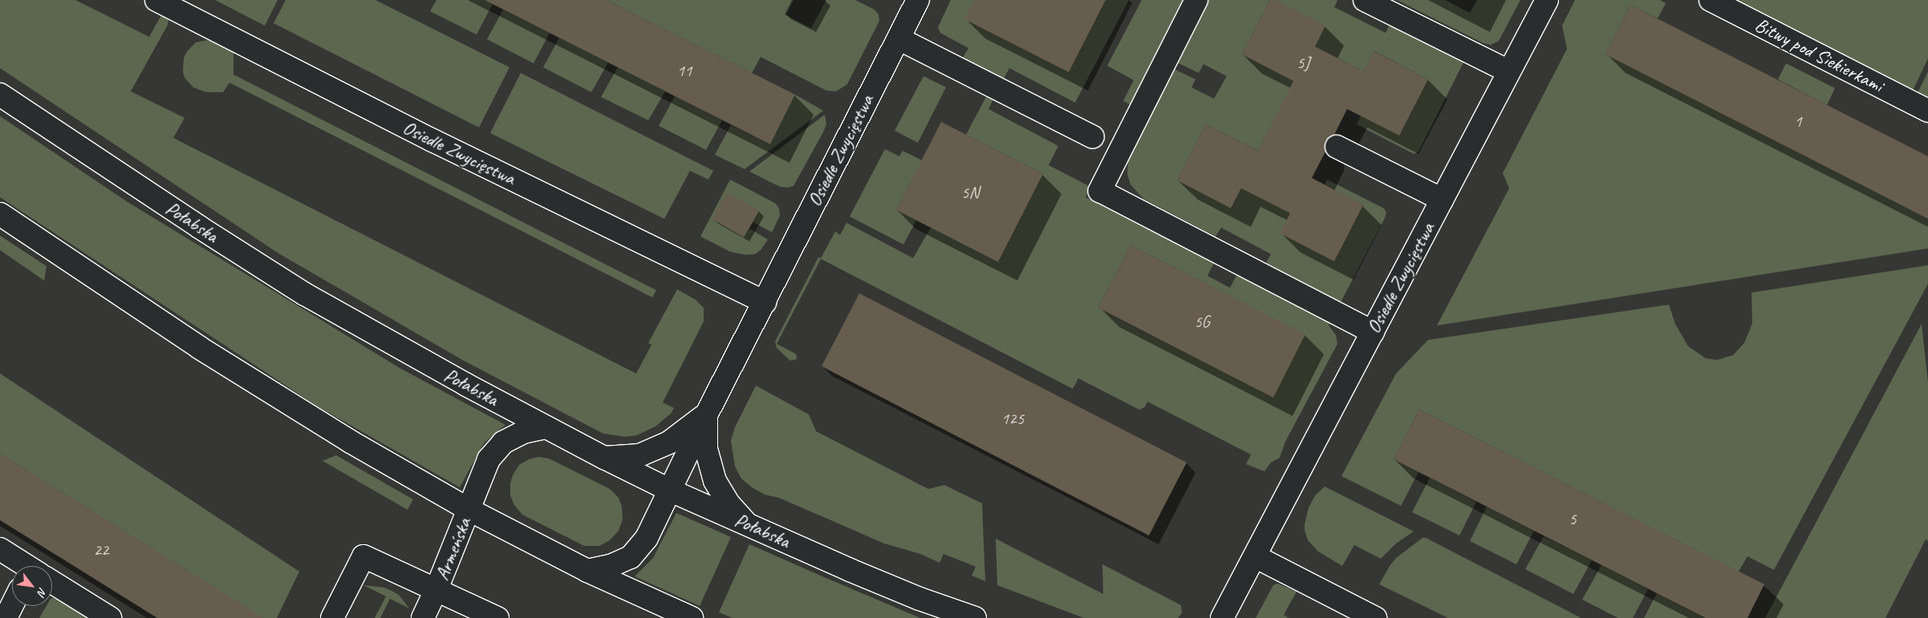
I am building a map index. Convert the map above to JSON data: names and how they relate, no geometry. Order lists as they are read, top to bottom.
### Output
{
  "streets": {
    "street": [
      "Bitwy pod Siekierkami",
      "Osiedle Zwycięstwa",
      "Połabska",
      "Armeńska"
    ]
  },
  "crossings": [
    ["Osiedle Zwycięstwa", "Połabska"],
    ["Połabska", "Armeńska"]
  ],
  "house_numbers": [
    "5J",
    "11",
    "1",
    "5N",
    "5G",
    "125",
    "5",
    "22"
  ],
  "north": "bottom right"
}
